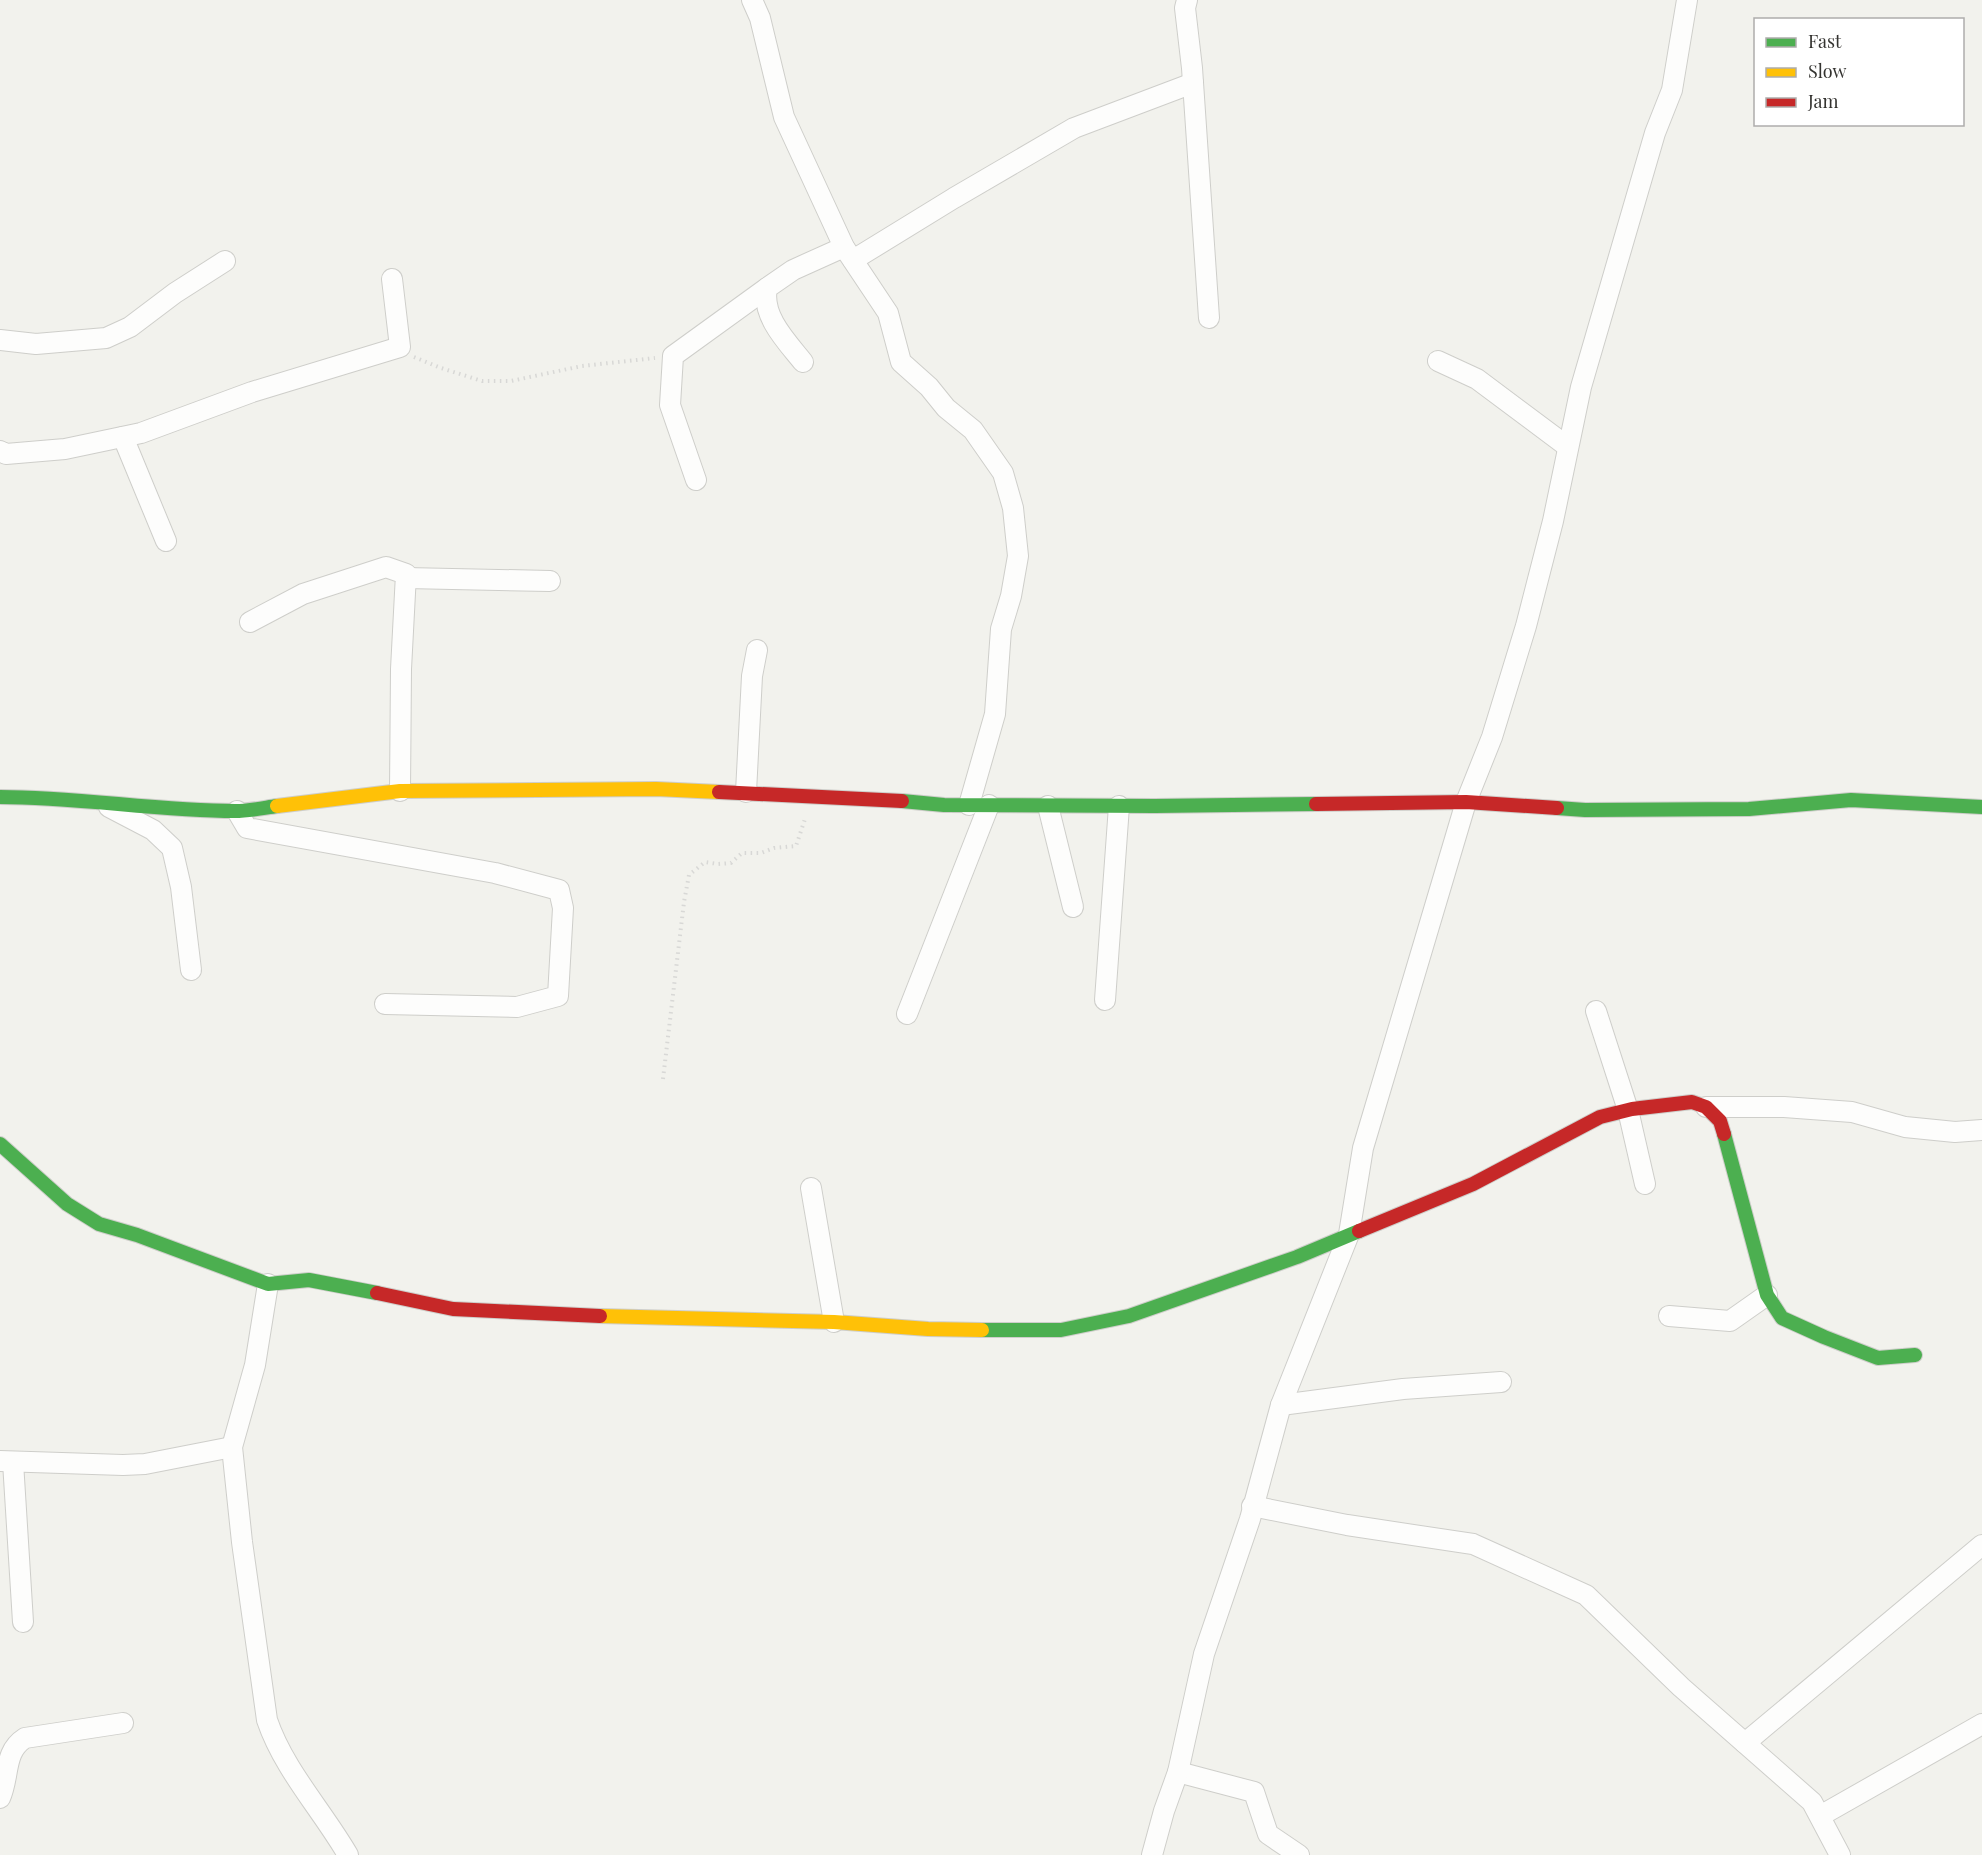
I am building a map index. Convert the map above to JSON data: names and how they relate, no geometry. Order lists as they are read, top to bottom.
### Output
{
  "legend": ["Fast", "Slow", "Jam"]
}
